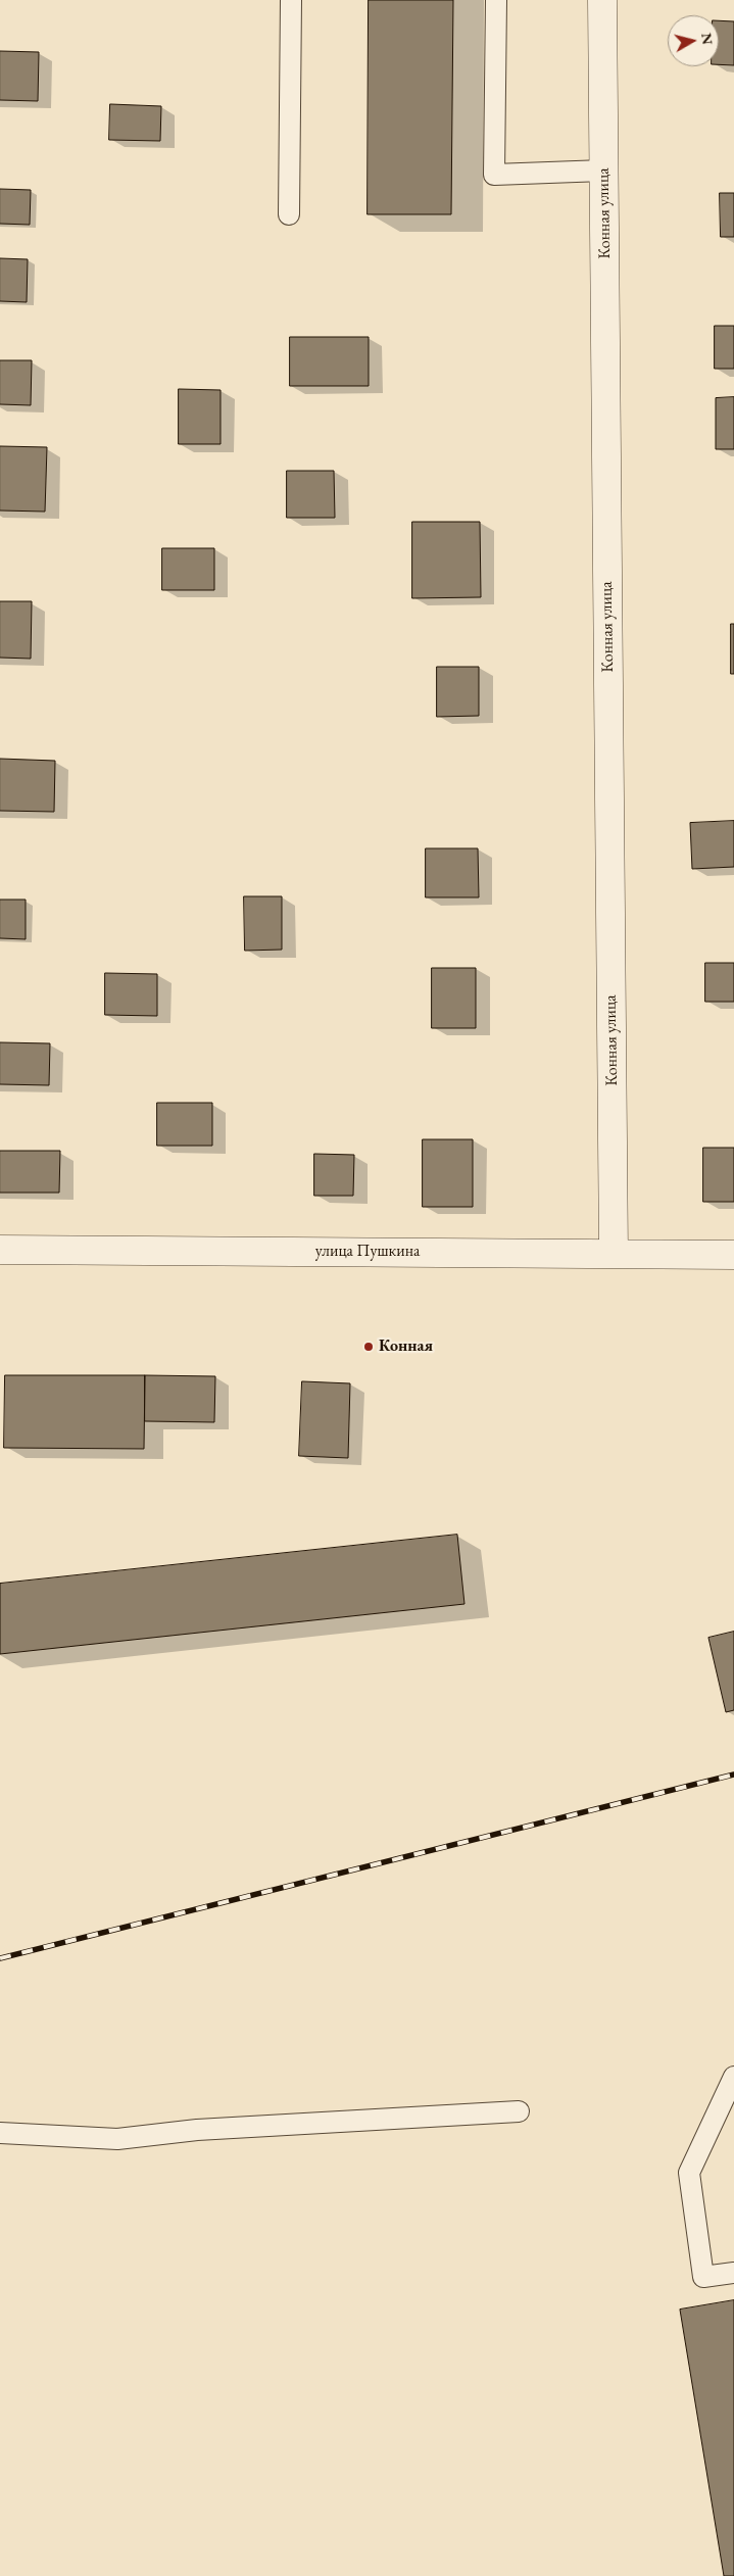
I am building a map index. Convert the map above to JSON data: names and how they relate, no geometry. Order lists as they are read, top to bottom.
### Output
{
  "streets": {
    "street": ["Конная улица", "улица Пушкина"]
  },
  "crossings": [
    ["Конная улица", "улица Пушкина"]
  ],
  "places": ["Конная"],
  "north": "right"
}
